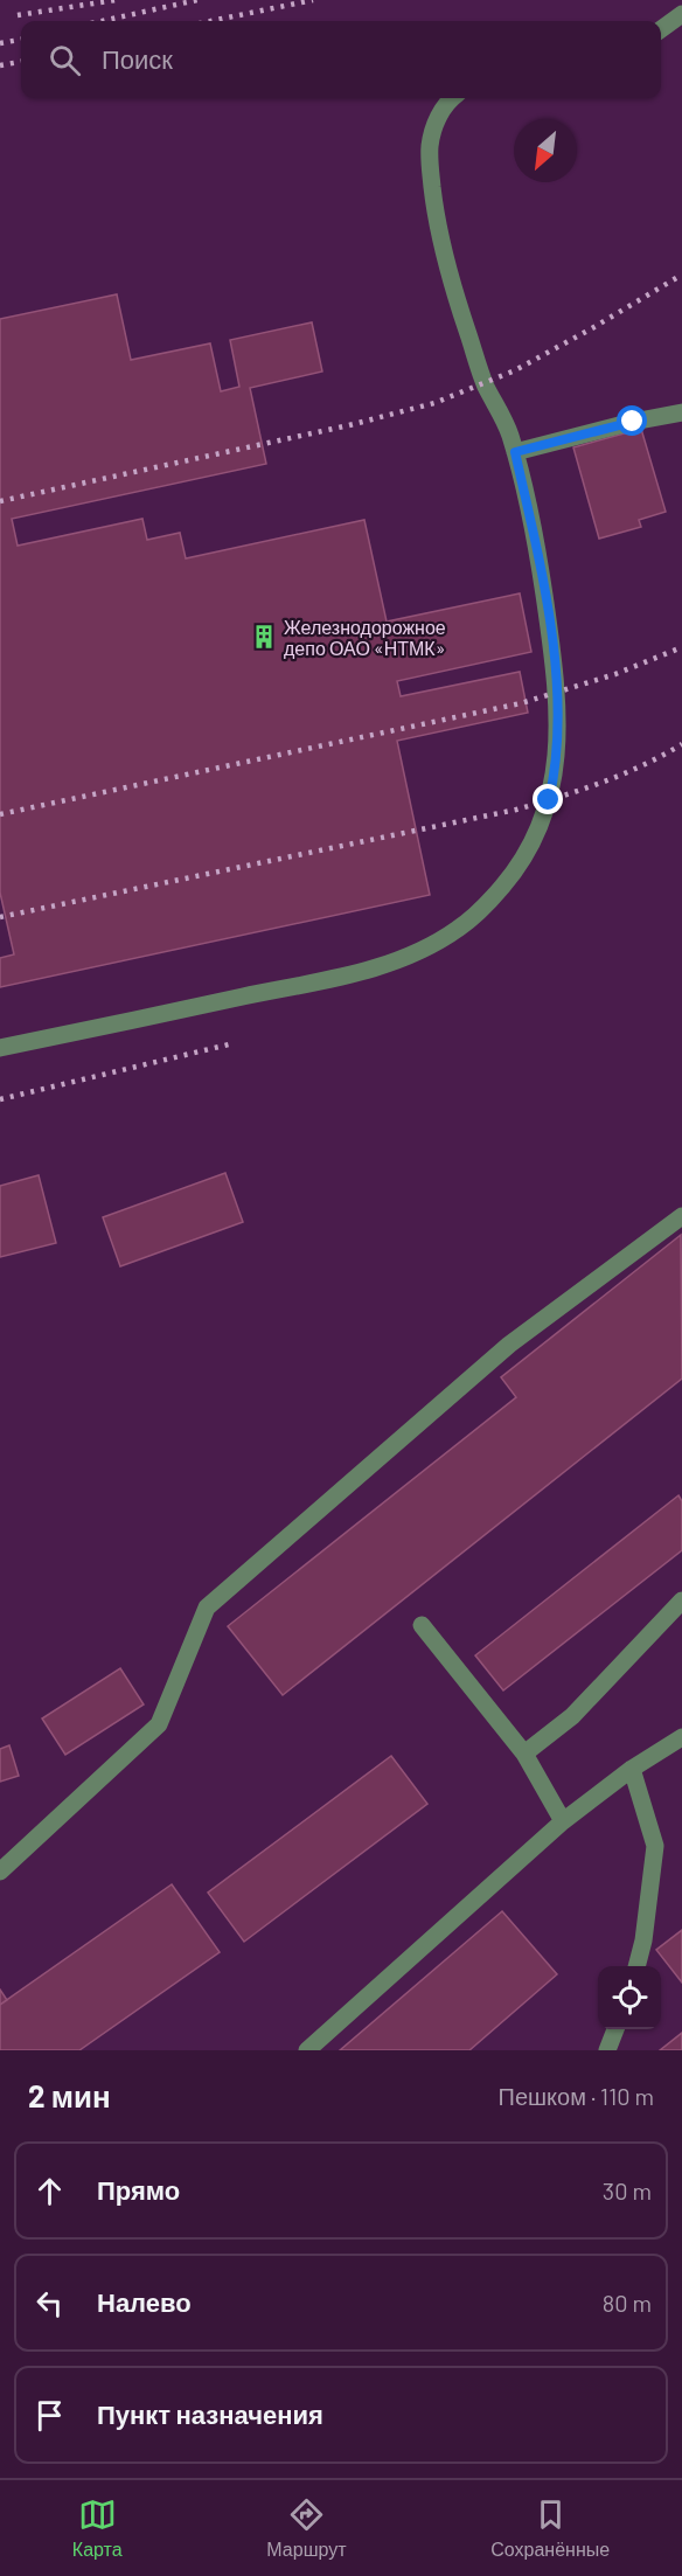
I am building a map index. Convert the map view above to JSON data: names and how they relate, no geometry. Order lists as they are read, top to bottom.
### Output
{
  "places": {
    "building": ["Железнодорожное депо ОАО «НТМК»"]
  },
  "north": "bottom left",
  "page": {
    "search": "Поиск",
    "heading": ["2 мин", "Пешком · 110 m"],
    "list": [
      ["Прямо", "30 m"],
      ["Налево", "80 m"],
      "Пункт назначения"
    ],
    "nav": ["Карта", "Маршрут", "Сохранённые"]
  }
}
